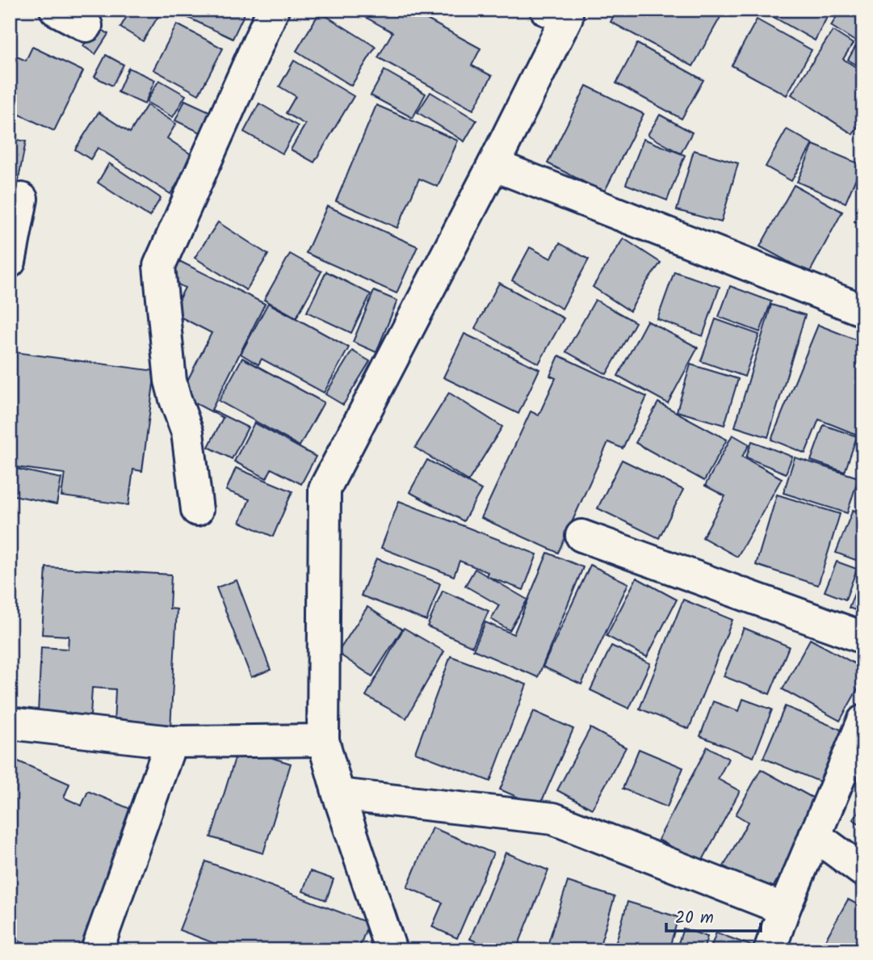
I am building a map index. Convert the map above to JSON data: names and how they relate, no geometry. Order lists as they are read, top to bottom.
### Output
{
  "scale_bar": "20 m"
}
